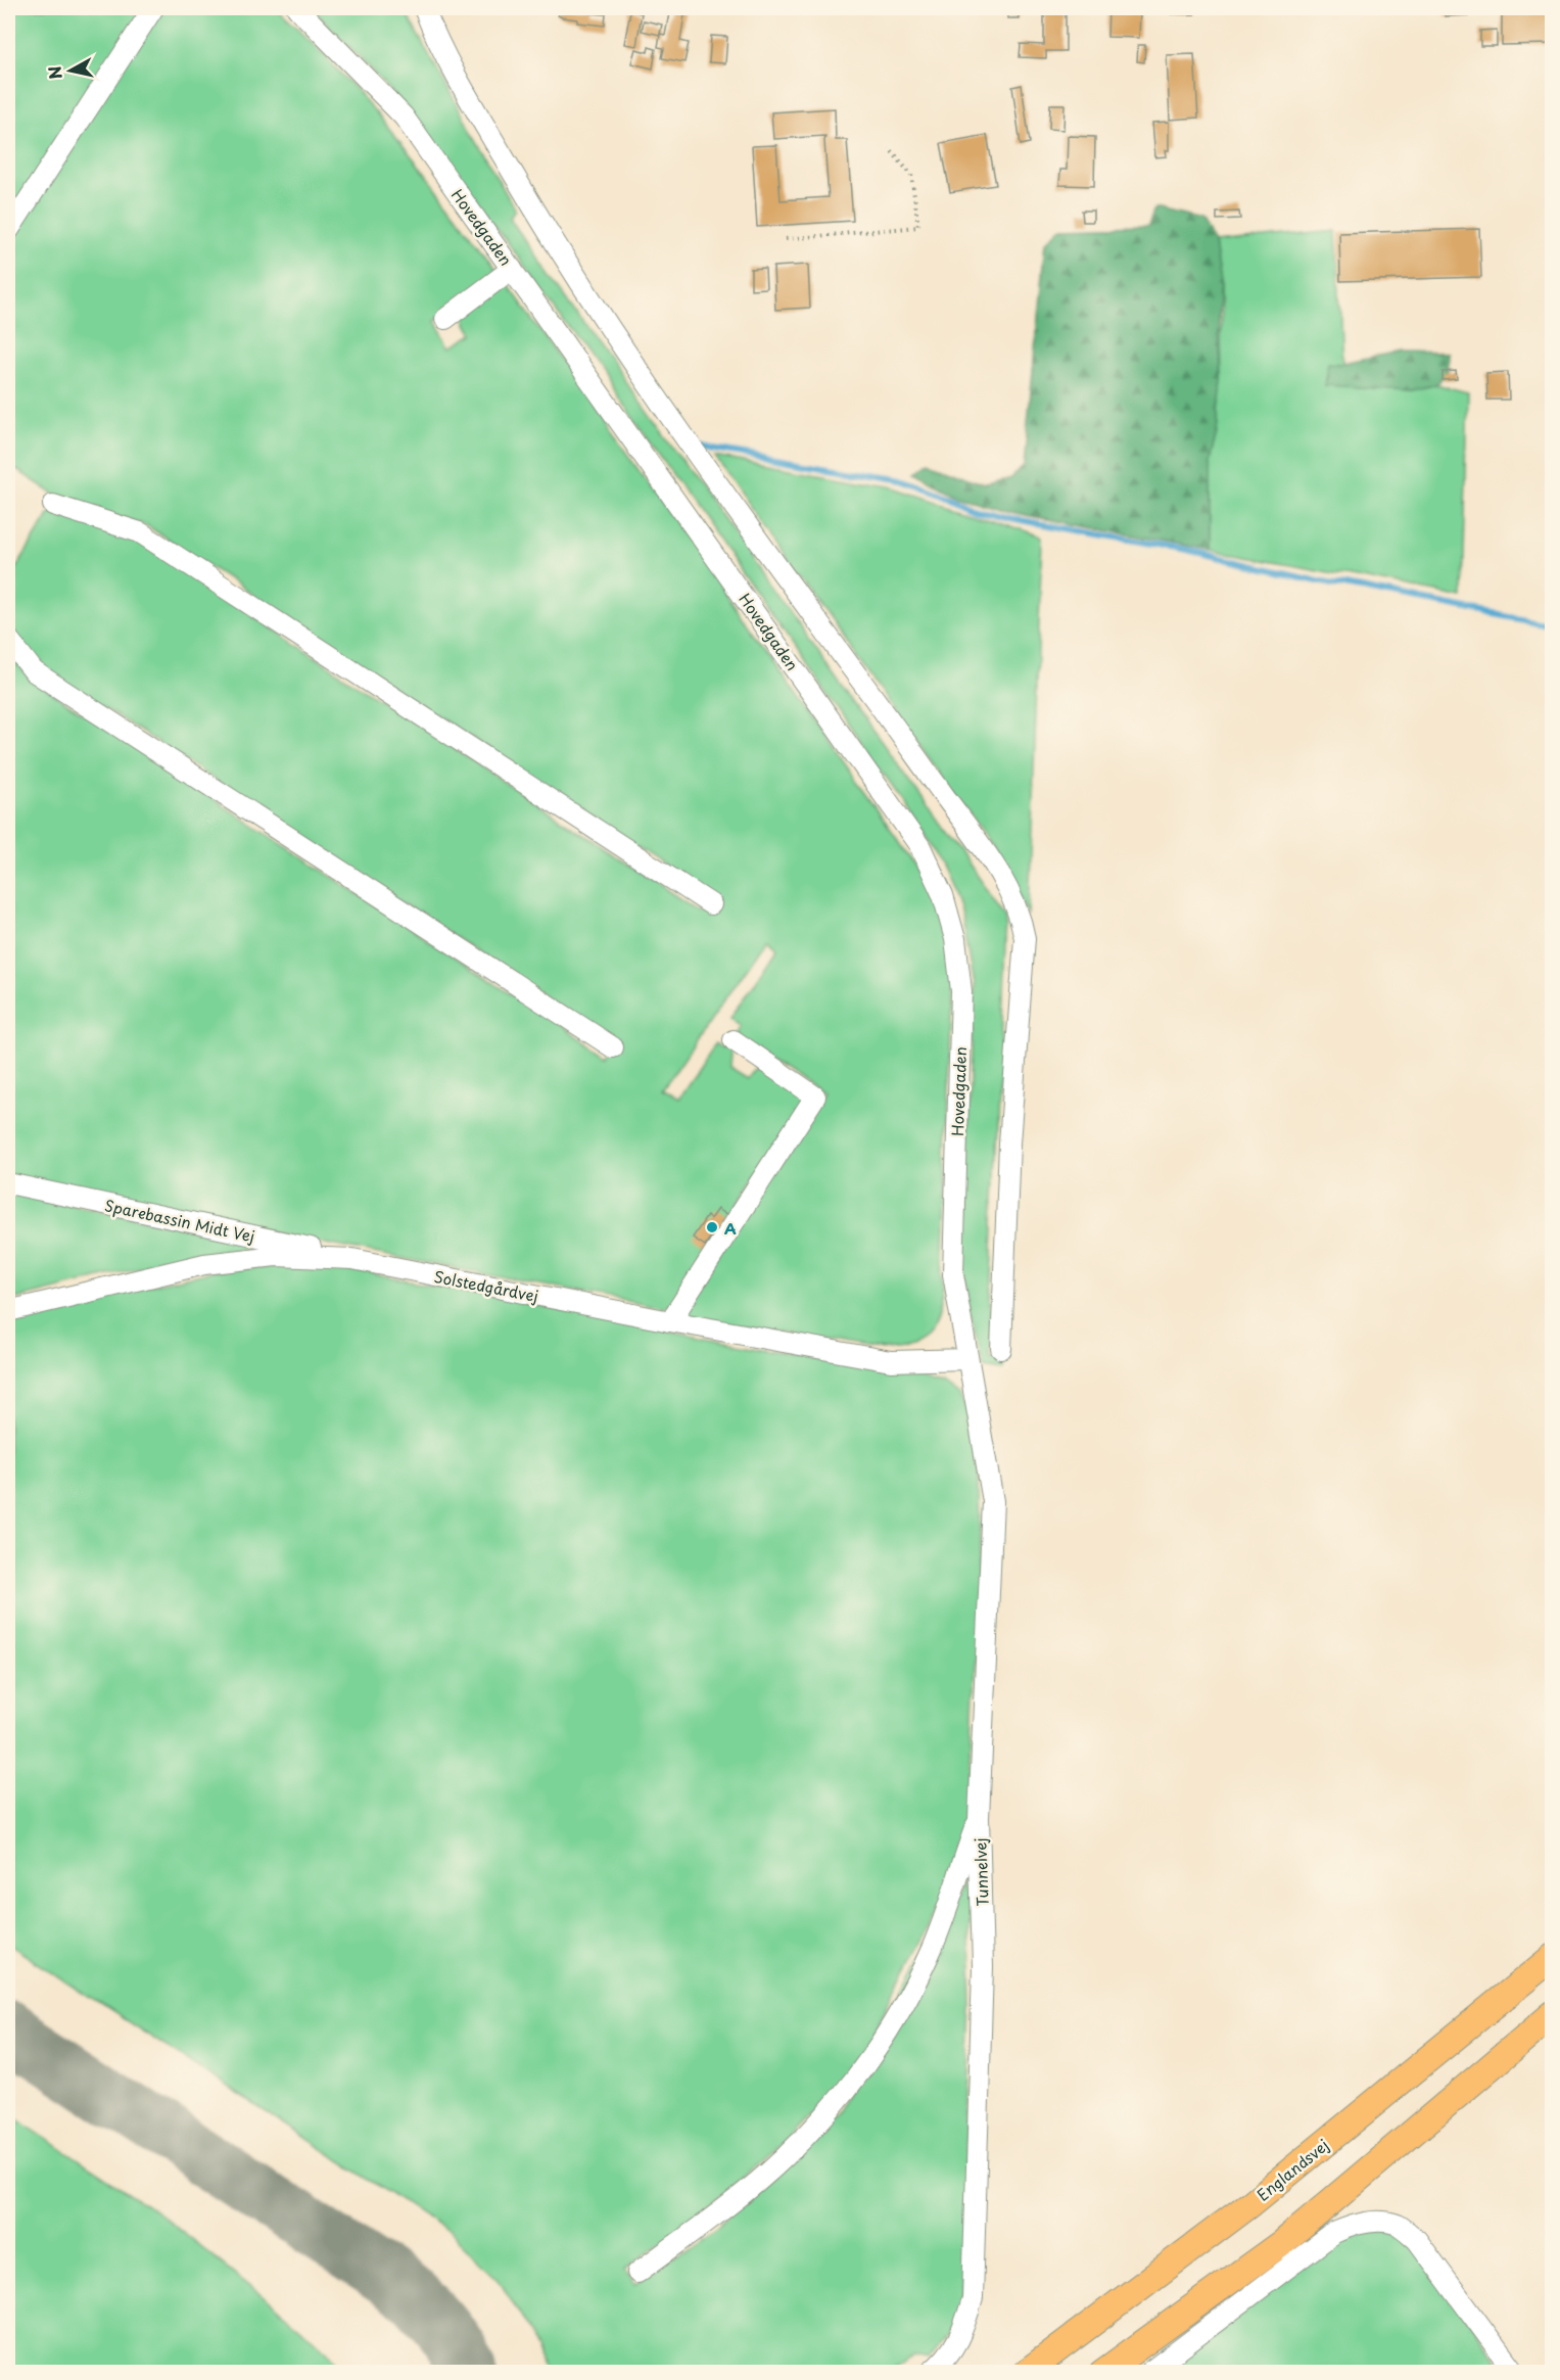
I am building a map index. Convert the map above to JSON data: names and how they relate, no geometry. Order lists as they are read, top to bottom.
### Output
{
  "streets": {
    "main road": ["Englandsvej"],
    "lane": [
      "Hovedgaden",
      "Sparebassin Midt Vej",
      "Solstedgårdvej",
      "Tunnelvej"
    ]
  },
  "crossings": [
    ["Hovedgaden", "Solstedgårdvej"],
    ["Hovedgaden", "Tunnelvej"],
    ["Sparebassin Midt Vej", "Solstedgårdvej"],
    ["Solstedgårdvej", "Tunnelvej"]
  ],
  "places": ["A"],
  "north": "left"
}
